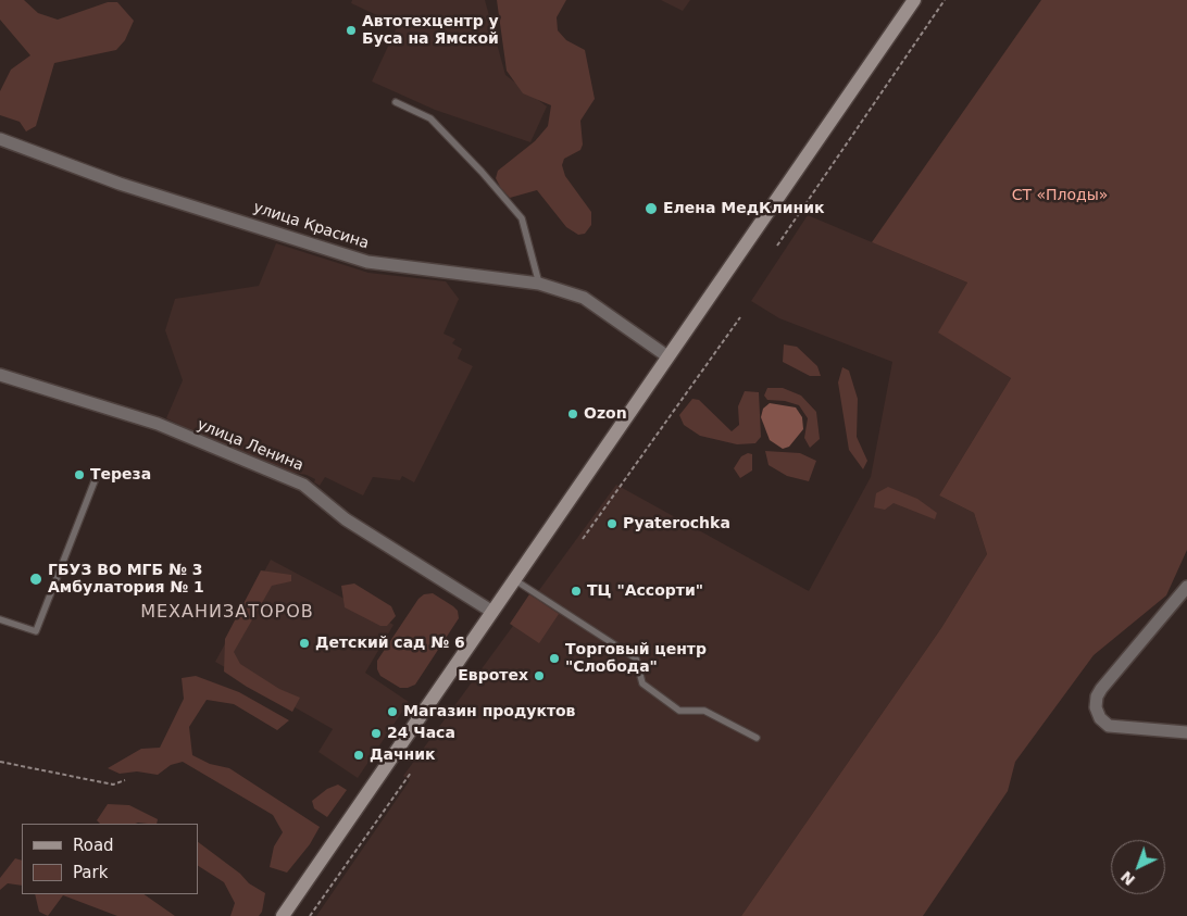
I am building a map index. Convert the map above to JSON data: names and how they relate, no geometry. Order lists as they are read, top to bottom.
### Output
{
  "streets": {
    "street": ["улица Красина", "улица Ленина"]
  },
  "districts": ["МЕХАНИЗАТОРОВ"],
  "parks": ["СТ «Плоды»"],
  "places": [
    "Автотехцентр у Буса на Ямской",
    "Елена МедКлиник",
    "Ozon",
    "Тереза",
    "Pyaterochka",
    "ГБУЗ ВО МГБ № 3 Амбулатория № 1",
    "ТЦ \"Ассорти\"",
    "Детский сад № 6",
    "Торговый центр \"Слобода\"",
    "Евротех",
    "Магазин продуктов",
    "24 Часа",
    "Дачник"
  ],
  "legend": ["Road", "Park"],
  "north": "bottom left"
}
